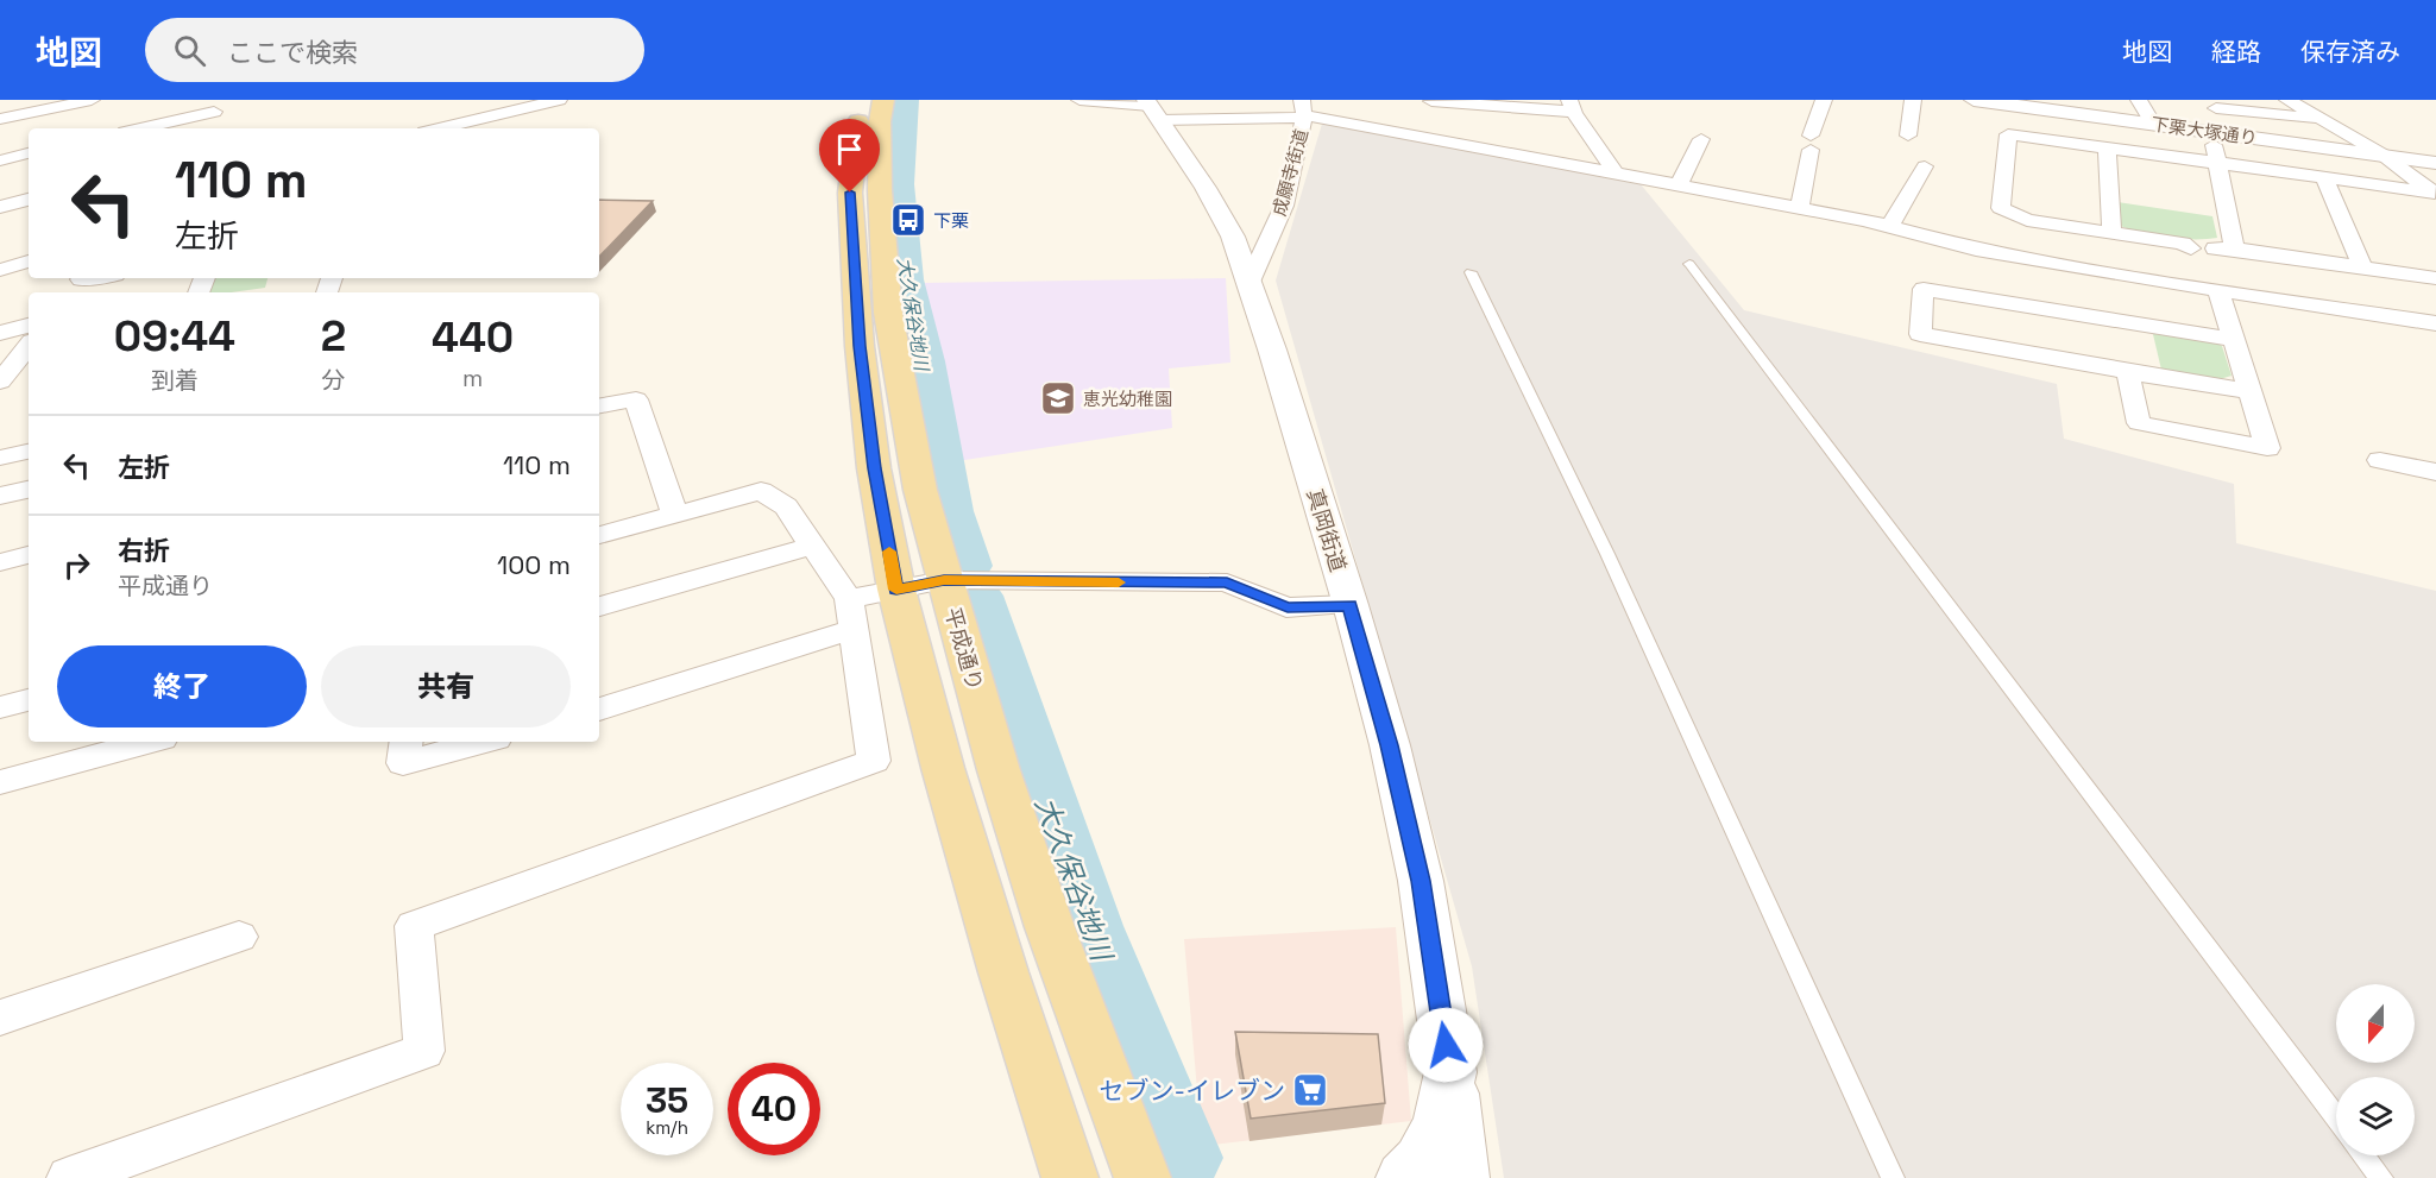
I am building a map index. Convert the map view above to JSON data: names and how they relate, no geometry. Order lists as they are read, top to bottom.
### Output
{
  "streets": {
    "main road": ["平成通り"],
    "street": ["下栗大塚通り", "成願寺街道", "真岡街道"]
  },
  "crossings": [
    ["成願寺街道", "真岡街道"]
  ],
  "water": ["大久保谷地川"],
  "places": {
    "bus stop": ["下栗"],
    "school or university": ["恵光幼稚園"],
    "supermarket": ["セブン-イレブン"]
  },
  "north": "bottom",
  "page": {
    "header": "地図",
    "search": "ここで検索",
    "nav": ["地図", "経路", "保存済み"],
    "turn": ["110 m", "左折"],
    "eta": [
      "09:44",
      "到着",
      "2",
      "分",
      "440",
      "m"
    ],
    "list": [
      {
        "name": "左折",
        "value": "110 m"
      },
      {
        "name": "右折",
        "note": "平成通り",
        "value": "100 m"
      }
    ],
    "buttons": ["終了", "共有"],
    "speed": "35 km/h",
    "limit": "40"
  }
}
